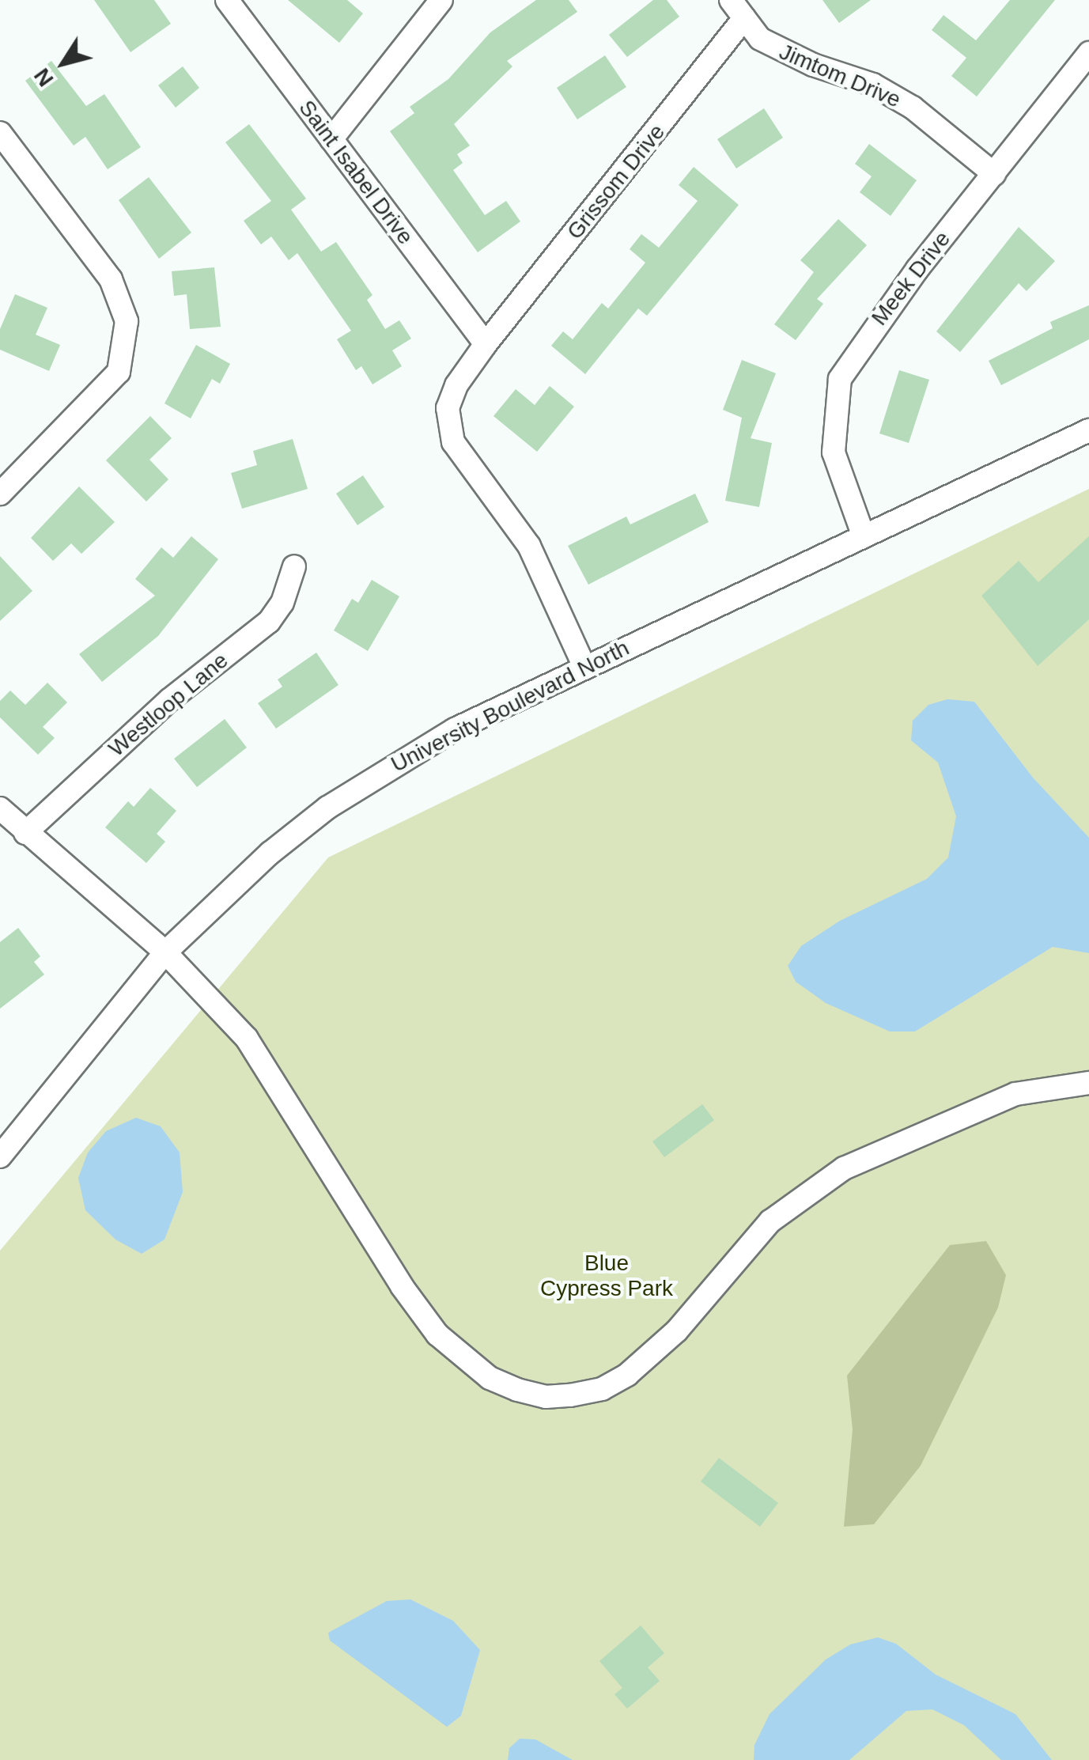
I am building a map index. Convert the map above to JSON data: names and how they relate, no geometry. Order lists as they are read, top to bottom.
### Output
{
  "streets": {
    "street": [
      "Jimtom Drive",
      "Saint Isabel Drive",
      "Grissom Drive",
      "Meek Drive",
      "Westloop Lane",
      "University Boulevard North"
    ]
  },
  "crossings": [
    ["Jimtom Drive", "Grissom Drive"],
    ["Jimtom Drive", "Meek Drive"],
    ["Saint Isabel Drive", "Grissom Drive"],
    ["Grissom Drive", "University Boulevard North"],
    ["Meek Drive", "University Boulevard North"]
  ],
  "parks": ["Blue Cypress Park"],
  "north": "bottom left"
}
